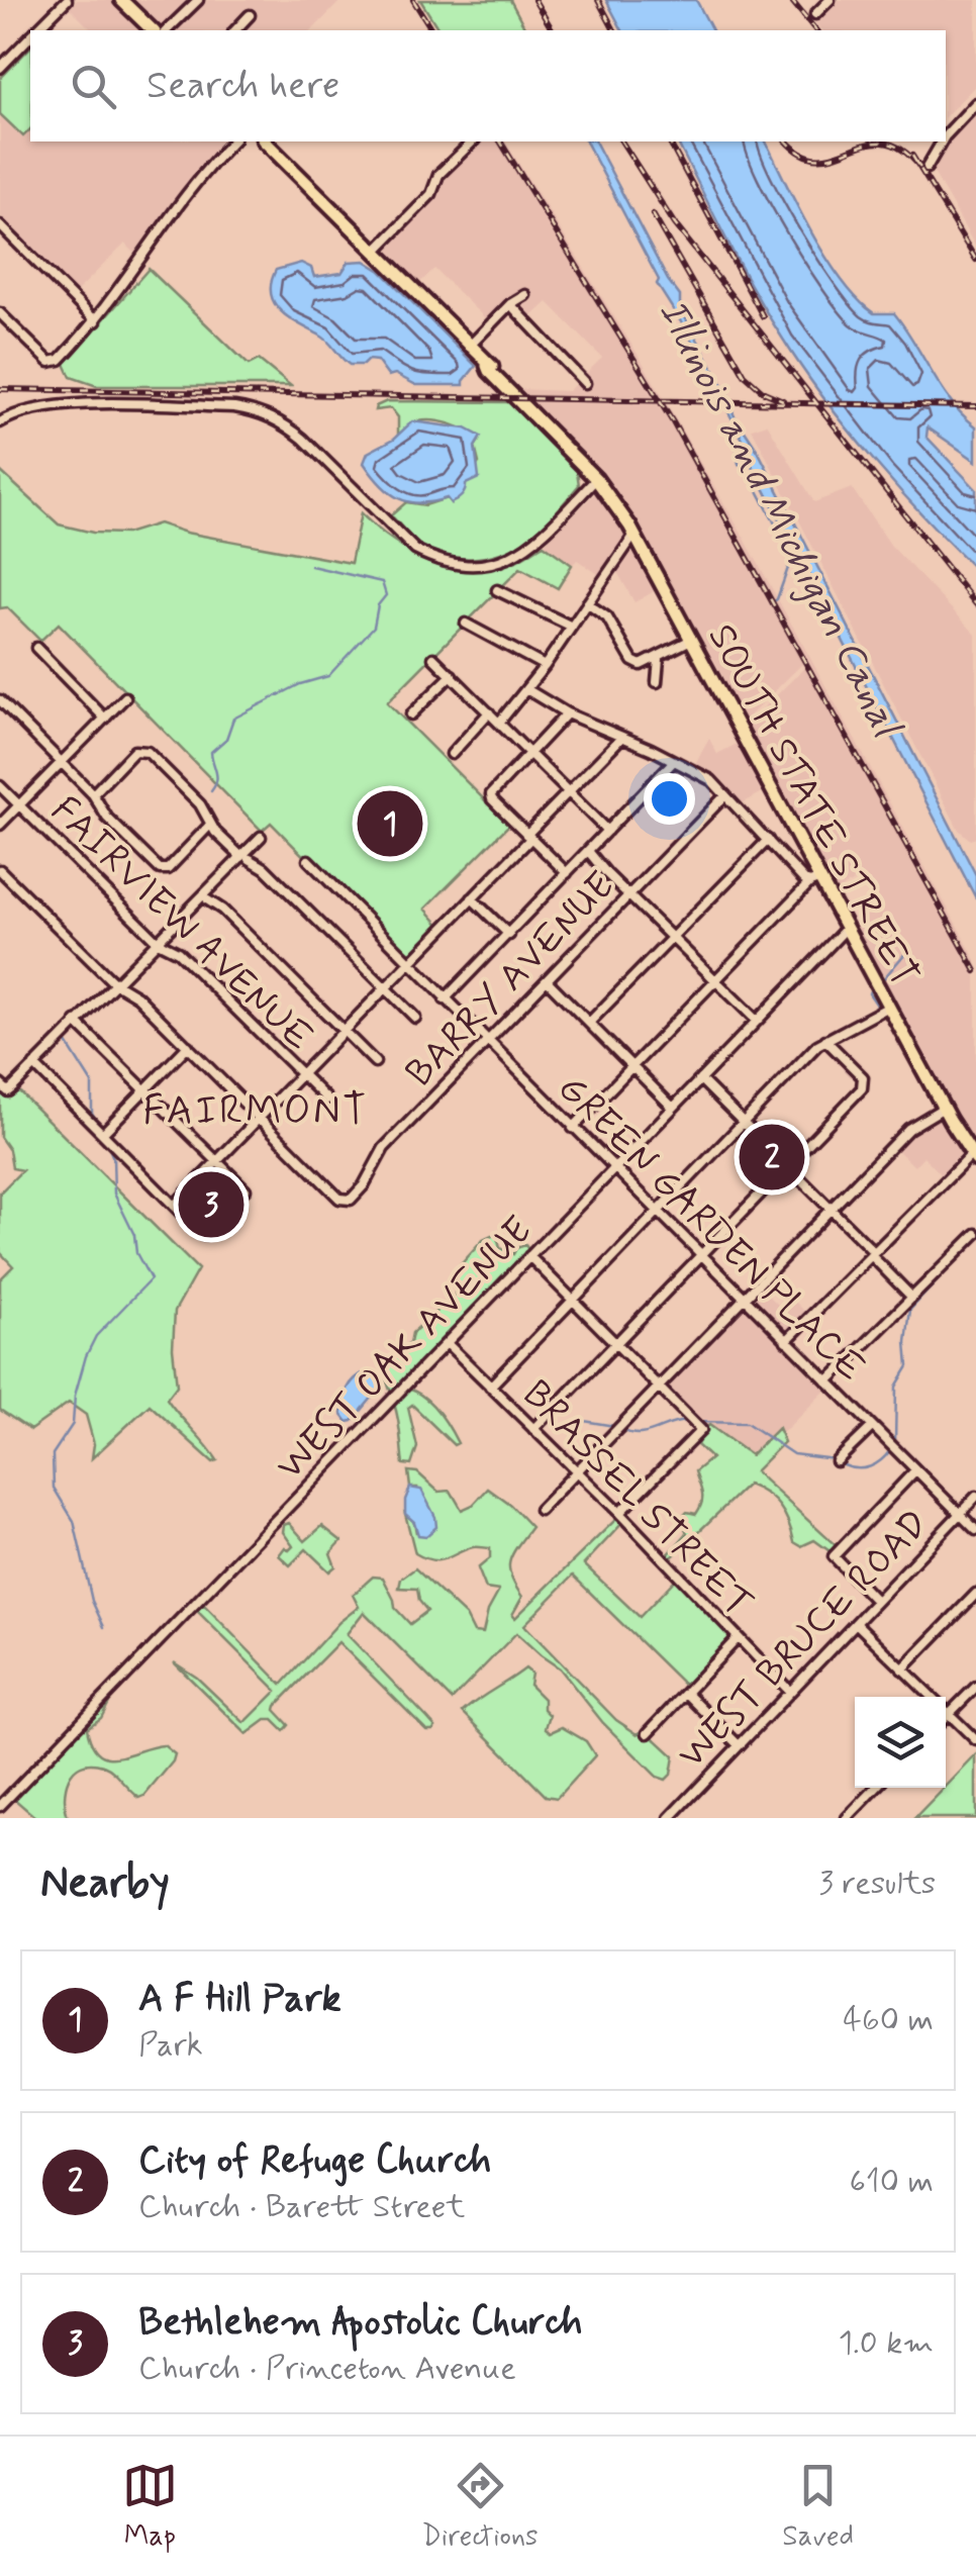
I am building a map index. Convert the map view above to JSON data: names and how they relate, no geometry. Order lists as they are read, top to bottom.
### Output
{
  "streets": {
    "main road": ["SOUTH STATE STREET"],
    "street": [
      "FAIRVIEW AVENUE",
      "BARRY AVENUE",
      "GREEN GARDEN PLACE",
      "WEST OAK AVENUE",
      "BRASSEL STREET",
      "WEST BRUCE ROAD"
    ]
  },
  "crossings": [
    ["SOUTH STATE STREET", "WEST OAK AVENUE"],
    ["BARRY AVENUE", "GREEN GARDEN PLACE"],
    ["GREEN GARDEN PLACE", "WEST OAK AVENUE"],
    ["GREEN GARDEN PLACE", "WEST BRUCE ROAD"],
    ["WEST OAK AVENUE", "BRASSEL STREET"],
    ["BRASSEL STREET", "WEST BRUCE ROAD"]
  ],
  "districts": ["FAIRMONT"],
  "water": ["Illinois and Michigan Canal"],
  "page": {
    "search": "Search here",
    "pins": ["1", "2", "3"],
    "heading": ["Nearby", "3 results"],
    "list": [
      {
        "mark": "1",
        "name": "A F Hill Park",
        "note": "Park",
        "value": "460 m"
      },
      {
        "mark": "2",
        "name": "City of Refuge Church",
        "note": "Church · Barett Street",
        "value": "610 m"
      },
      {
        "mark": "3",
        "name": "Bethlehem Apostolic Church",
        "note": "Church · Princeton Avenue",
        "value": "1.0 km"
      }
    ],
    "nav": ["Map", "Directions", "Saved"]
  }
}
